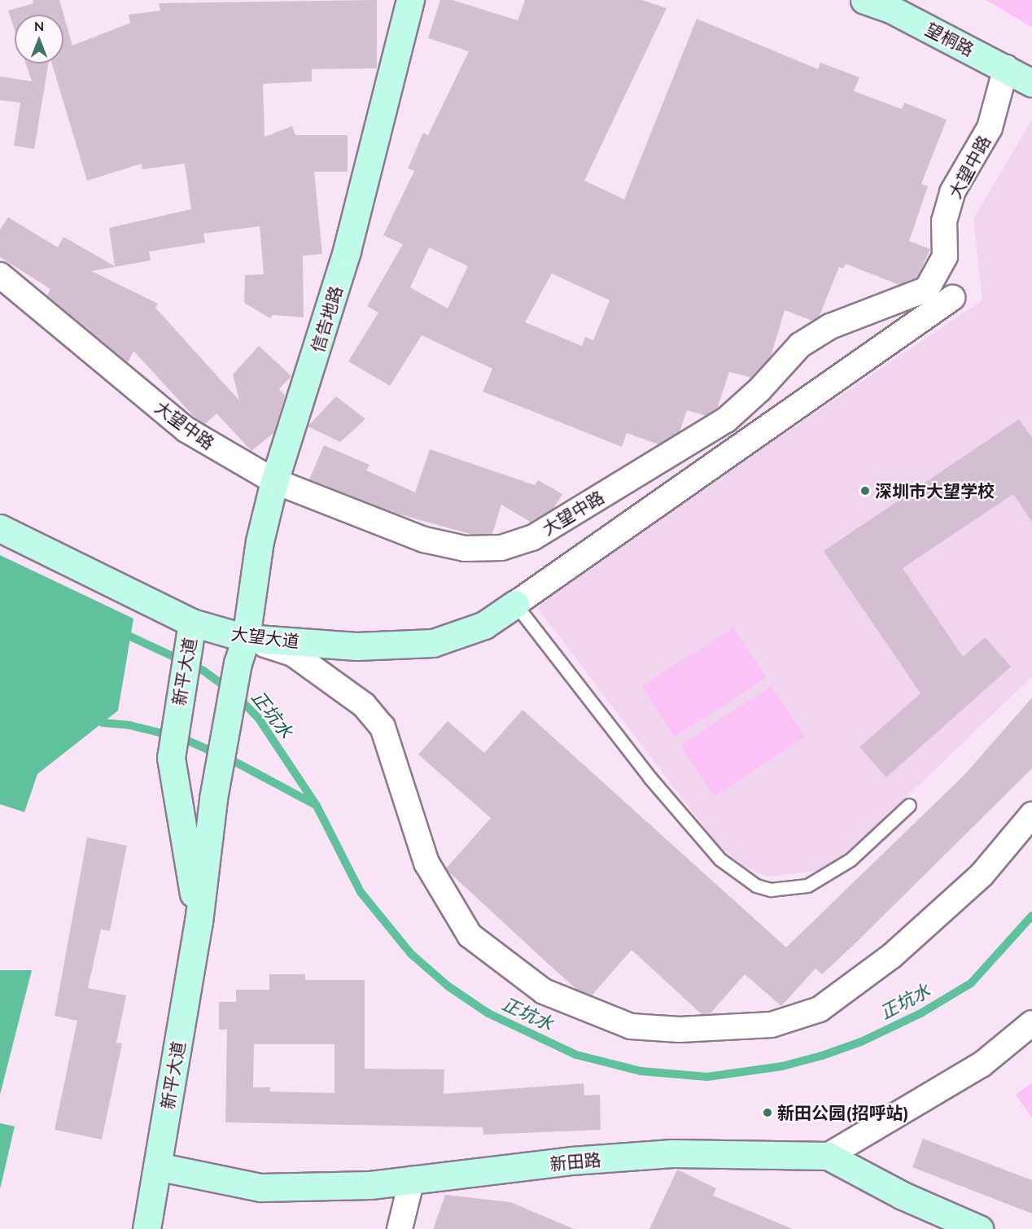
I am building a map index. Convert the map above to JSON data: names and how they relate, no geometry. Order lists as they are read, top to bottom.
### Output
{
  "streets": {
    "street": [
      "望桐路",
      "大望中路",
      "信告地路",
      "大望大道",
      "新平大道",
      "新田路"
    ]
  },
  "crossings": [
    ["望桐路", "大望中路"],
    ["大望中路", "信告地路"],
    ["信告地路", "大望大道"],
    ["信告地路", "新平大道"],
    ["大望大道", "新平大道"],
    ["新平大道", "新田路"]
  ],
  "water": ["正坑水"],
  "places": ["深圳市大望学校", "新田公园(招呼站)"],
  "north": "top"
}
